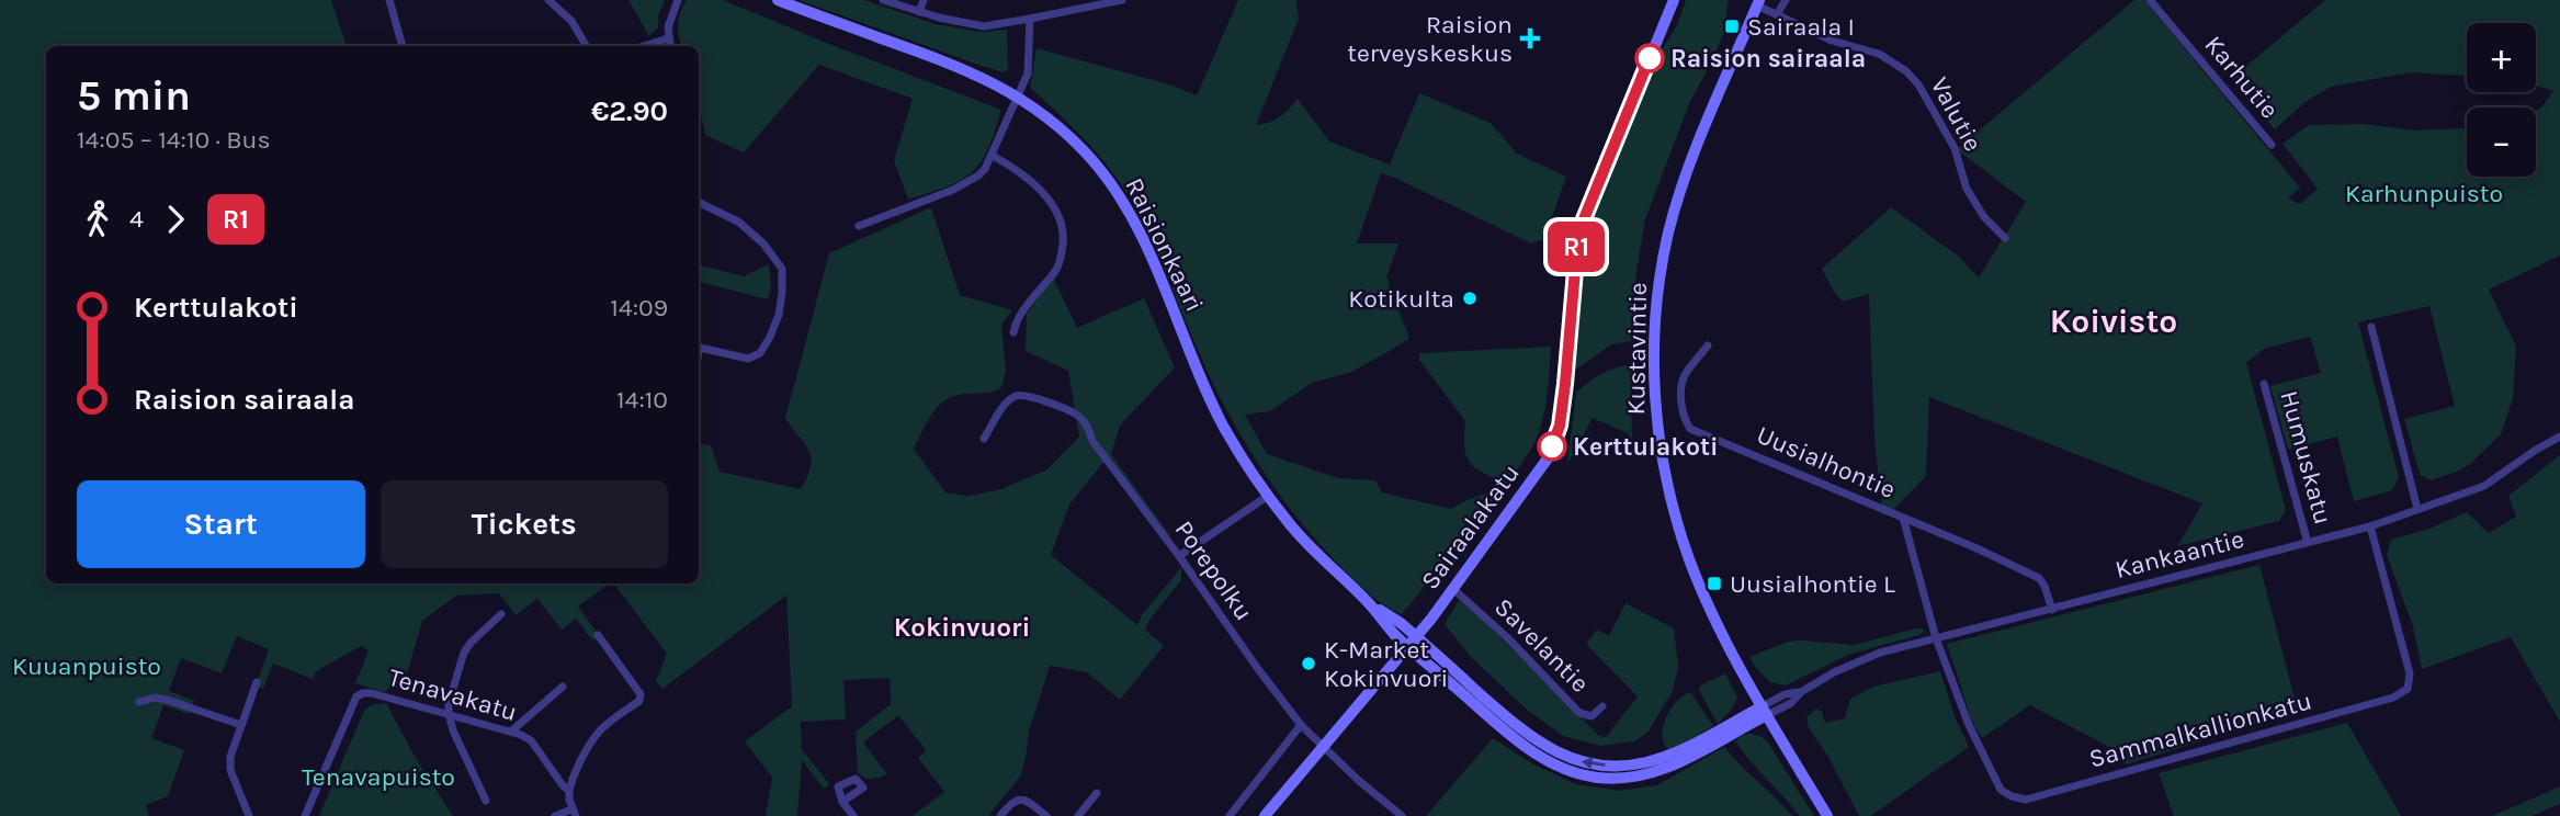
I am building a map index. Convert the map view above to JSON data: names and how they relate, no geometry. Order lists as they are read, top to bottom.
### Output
{
  "streets": {
    "main road": ["Raisionkaari", "Kustavintie", "Sairaalakatu"],
    "street": [
      "Karhutie",
      "Valutie",
      "Humuskatu",
      "Uusialhontie",
      "Kankaantie",
      "Porepolku",
      "Savelantie",
      "Tenavakatu",
      "Sammalkallionkatu"
    ]
  },
  "crossings": [
    ["Valutie", "Kustavintie"],
    ["Raisionkaari", "Kustavintie"],
    ["Raisionkaari", "Sairaalakatu"],
    ["Raisionkaari", "Kankaantie"],
    ["Kustavintie", "Kankaantie"],
    ["Humuskatu", "Kankaantie"],
    ["Uusialhontie", "Kankaantie"],
    ["Uusialhontie", "Sammalkallionkatu"],
    ["Sairaalakatu", "Porepolku"],
    ["Sairaalakatu", "Savelantie"],
    ["Kankaantie", "Sammalkallionkatu"]
  ],
  "districts": ["Koivisto", "Kokinvuori"],
  "parks": ["Karhunpuisto", "Kuuanpuisto", "Tenavapuisto"],
  "places": {
    "transit": ["Sairaala I", "Uusialhontie L"],
    "health": ["Raision terveyskeskus"],
    "other": [
      "Raision sairaala",
      "Kotikulta",
      "Kerttulakoti",
      "K-Market Kokinvuori"
    ]
  },
  "lines": ["bus line R1"],
  "page": {
    "on_map": "R1",
    "map_buttons": ["+", "−"],
    "heading": ["5 min", "14:05 – 14:10 · Bus", "€2.90"],
    "legs": ["4", "R1"],
    "list": [
      {
        "name": "Kerttulakoti",
        "value": "14:09"
      },
      {
        "name": "Raision sairaala",
        "value": "14:10"
      }
    ],
    "buttons": ["Start", "Tickets"]
  }
}
